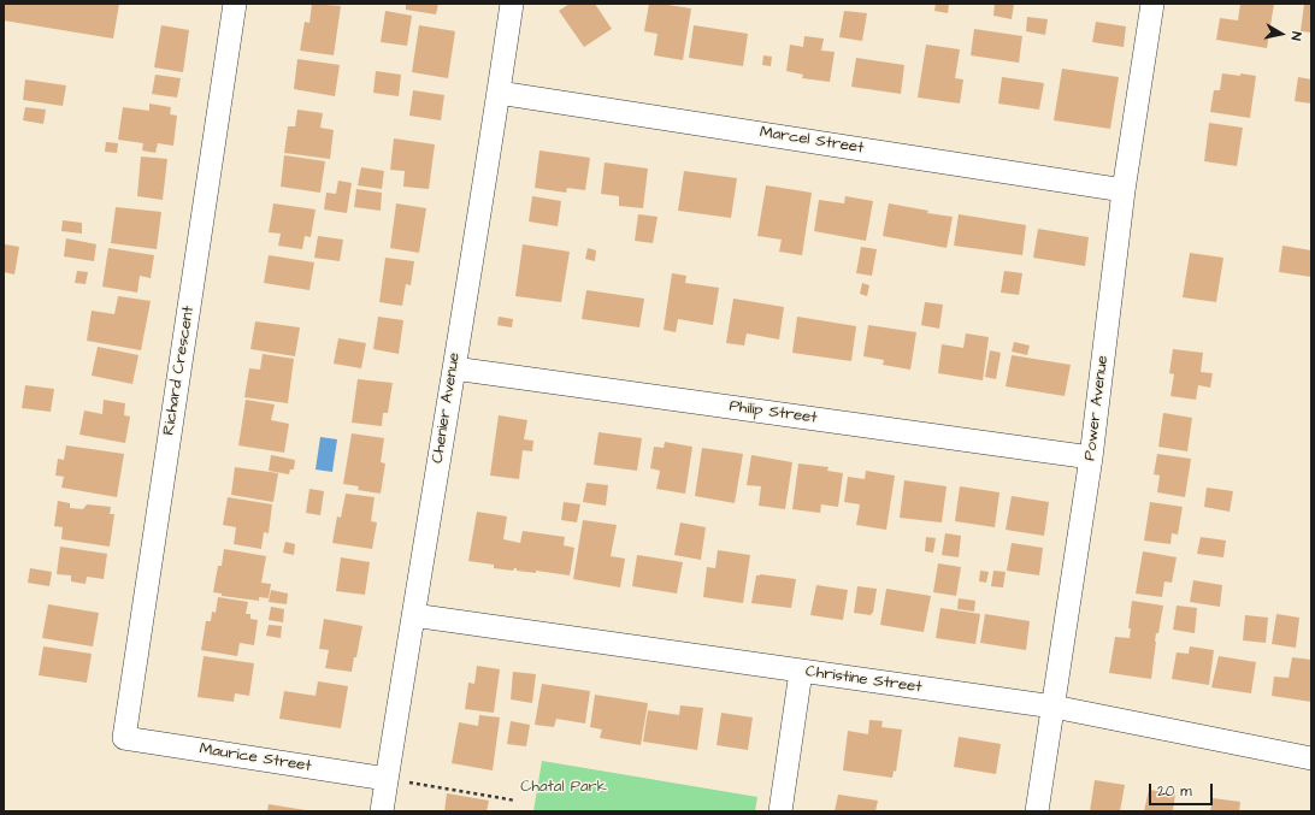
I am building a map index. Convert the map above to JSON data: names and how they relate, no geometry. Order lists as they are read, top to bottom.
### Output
{
  "streets": {
    "street": [
      "Marcel Street",
      "Richard Crescent",
      "Chenier Avenue",
      "Power Avenue",
      "Philip Street",
      "Christine Street",
      "Maurice Street"
    ]
  },
  "crossings": [
    ["Marcel Street", "Chenier Avenue"],
    ["Marcel Street", "Power Avenue"],
    ["Richard Crescent", "Maurice Street"],
    ["Chenier Avenue", "Philip Street"],
    ["Chenier Avenue", "Christine Street"],
    ["Chenier Avenue", "Maurice Street"],
    ["Power Avenue", "Philip Street"],
    ["Power Avenue", "Christine Street"]
  ],
  "parks": ["Chatal Park"],
  "scale_bar": "20 m",
  "north": "right"
}
